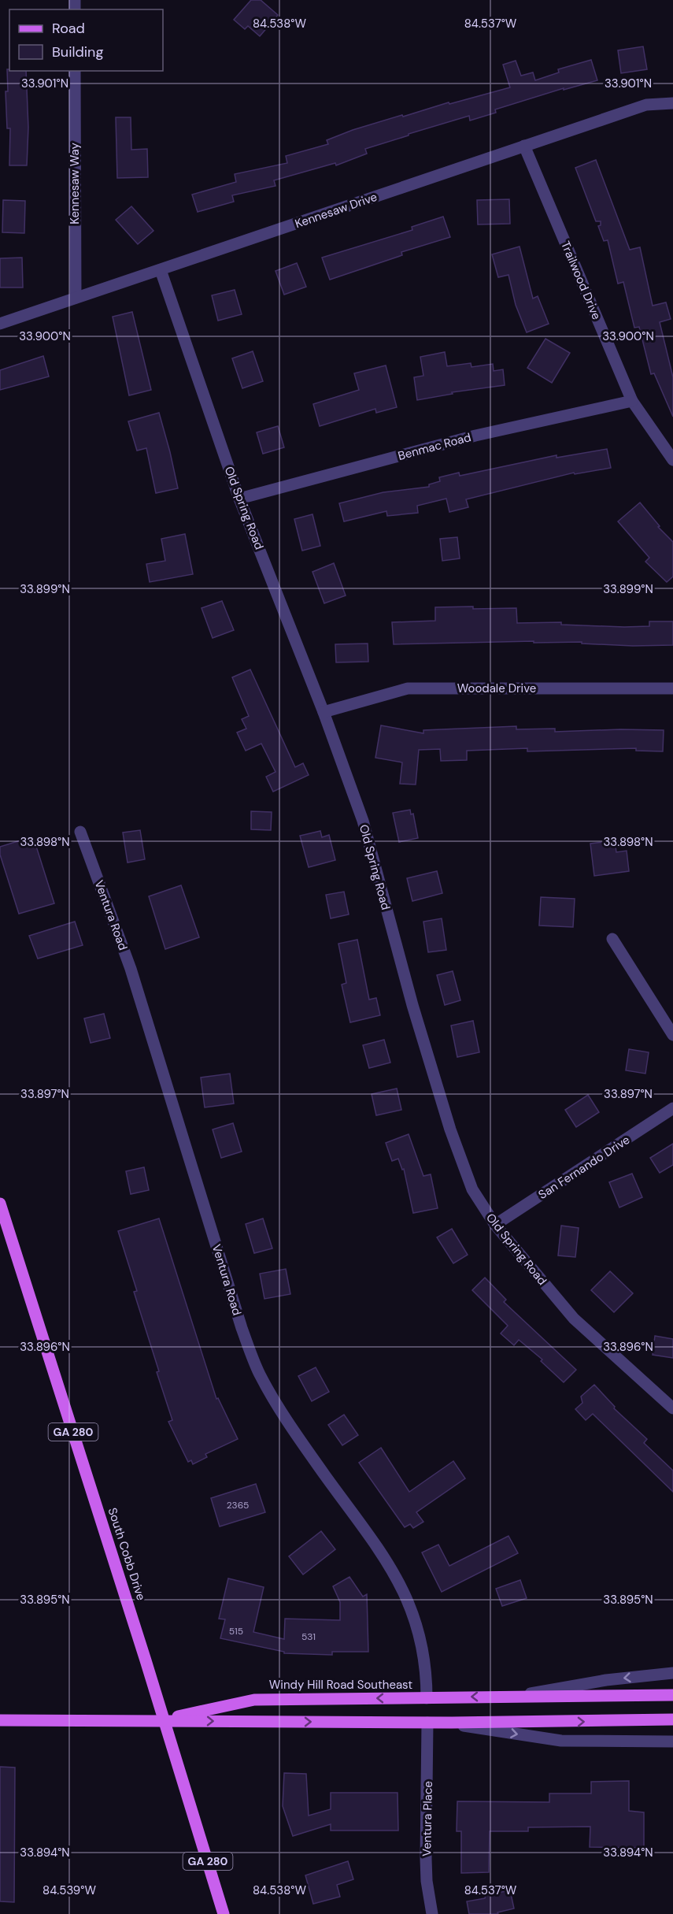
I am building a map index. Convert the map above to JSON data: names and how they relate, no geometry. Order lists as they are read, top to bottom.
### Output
{
  "streets": {
    "main road": ["GA 280", "South Cobb Drive", "Windy Hill Road Southeast"],
    "street": [
      "Kennesaw Way",
      "Kennesaw Drive",
      "Trailwood Drive",
      "Benmac Road",
      "Old Spring Road",
      "Woodale Drive",
      "Ventura Road",
      "San Fernando Drive",
      "Ventura Place"
    ]
  },
  "crossings": [
    ["Kennesaw Way", "Kennesaw Drive"],
    ["Kennesaw Drive", "Trailwood Drive"],
    ["Kennesaw Drive", "Old Spring Road"],
    ["Trailwood Drive", "Benmac Road"],
    ["Benmac Road", "Old Spring Road"],
    ["Old Spring Road", "Woodale Drive"],
    ["Old Spring Road", "San Fernando Drive"],
    ["Ventura Road", "Windy Hill Road Southeast"],
    ["South Cobb Drive", "Windy Hill Road Southeast"],
    ["Windy Hill Road Southeast", "Ventura Place"]
  ],
  "house_numbers": ["2365", "515", "531"],
  "legend": ["Road", "Building"],
  "coordinates": [
    "84.538°W",
    "84.537°W",
    "33.901°N",
    "33.900°N",
    "33.899°N",
    "33.898°N",
    "33.897°N",
    "33.896°N",
    "33.895°N",
    "33.894°N",
    "84.539°W"
  ]
}
